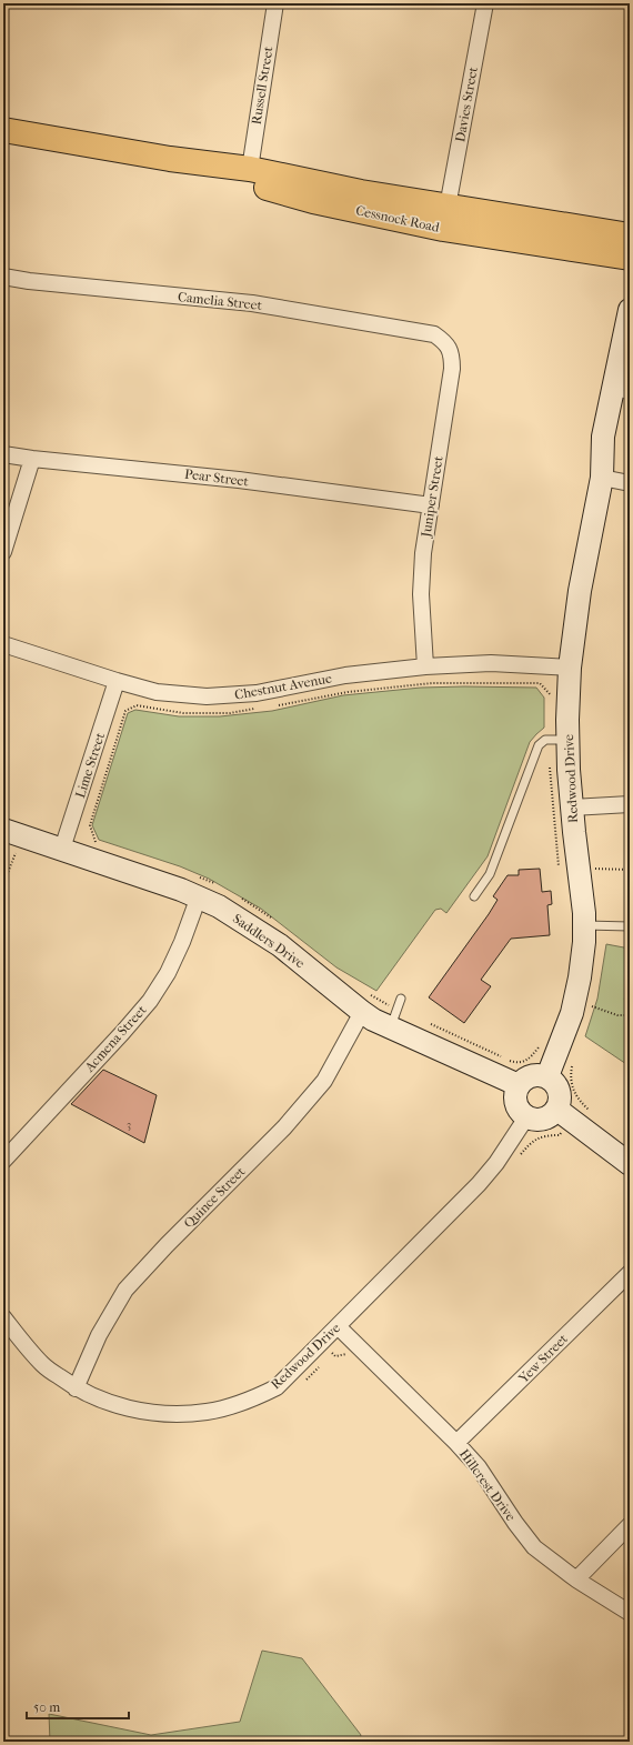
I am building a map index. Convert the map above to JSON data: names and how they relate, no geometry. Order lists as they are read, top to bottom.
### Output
{
  "streets": {
    "main road": ["Cessnock Road"],
    "street": [
      "Russell Street",
      "Davies Street",
      "Camelia Street",
      "Pear Street",
      "Juniper Street",
      "Chestnut Avenue",
      "Lime Street",
      "Redwood Drive",
      "Saddlers Drive",
      "Acmena Street",
      "Quince Street",
      "Yew Street",
      "Hillcrest Drive"
    ]
  },
  "crossings": [
    ["Russell Street", "Cessnock Road"],
    ["Davies Street", "Cessnock Road"],
    ["Camelia Street", "Juniper Street"],
    ["Pear Street", "Juniper Street"],
    ["Juniper Street", "Chestnut Avenue"],
    ["Chestnut Avenue", "Lime Street"],
    ["Chestnut Avenue", "Redwood Drive"],
    ["Lime Street", "Saddlers Drive"],
    ["Redwood Drive", "Saddlers Drive"],
    ["Redwood Drive", "Quince Street"],
    ["Redwood Drive", "Hillcrest Drive"],
    ["Saddlers Drive", "Acmena Street"],
    ["Saddlers Drive", "Quince Street"],
    ["Yew Street", "Hillcrest Drive"]
  ],
  "house_numbers": ["3"],
  "scale_bar": "50 m"
}
